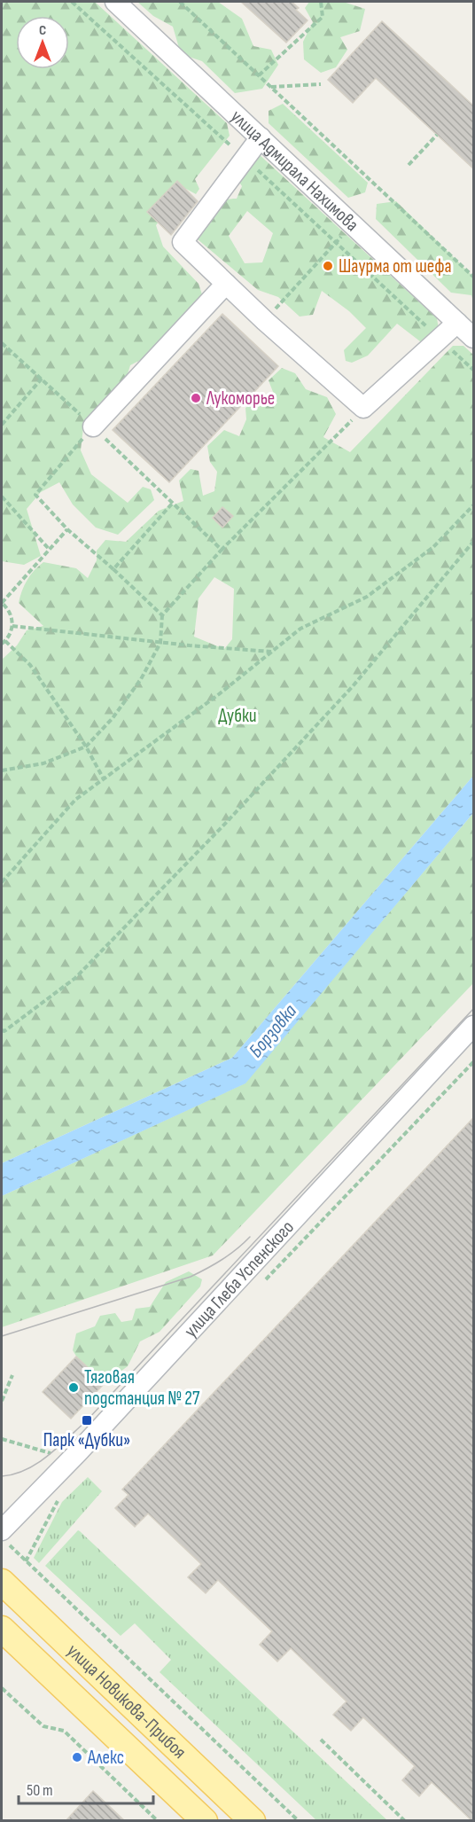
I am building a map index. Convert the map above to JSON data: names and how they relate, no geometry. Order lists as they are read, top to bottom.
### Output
{
  "streets": {
    "main road": ["улица Новикова-Прибоя"],
    "street": ["улица Адмирала Нахимова", "улица Глеба Успенского"]
  },
  "water": ["Борзовка"],
  "parks": ["Дубки"],
  "places": {
    "other": [
      "Шаурма от шефа",
      "Лукоморье",
      "Тяговая подстанция № 27",
      "Алекс"
    ],
    "transit": ["Парк «Дубки»"]
  },
  "scale_bar": "50 m",
  "north": "top"
}
